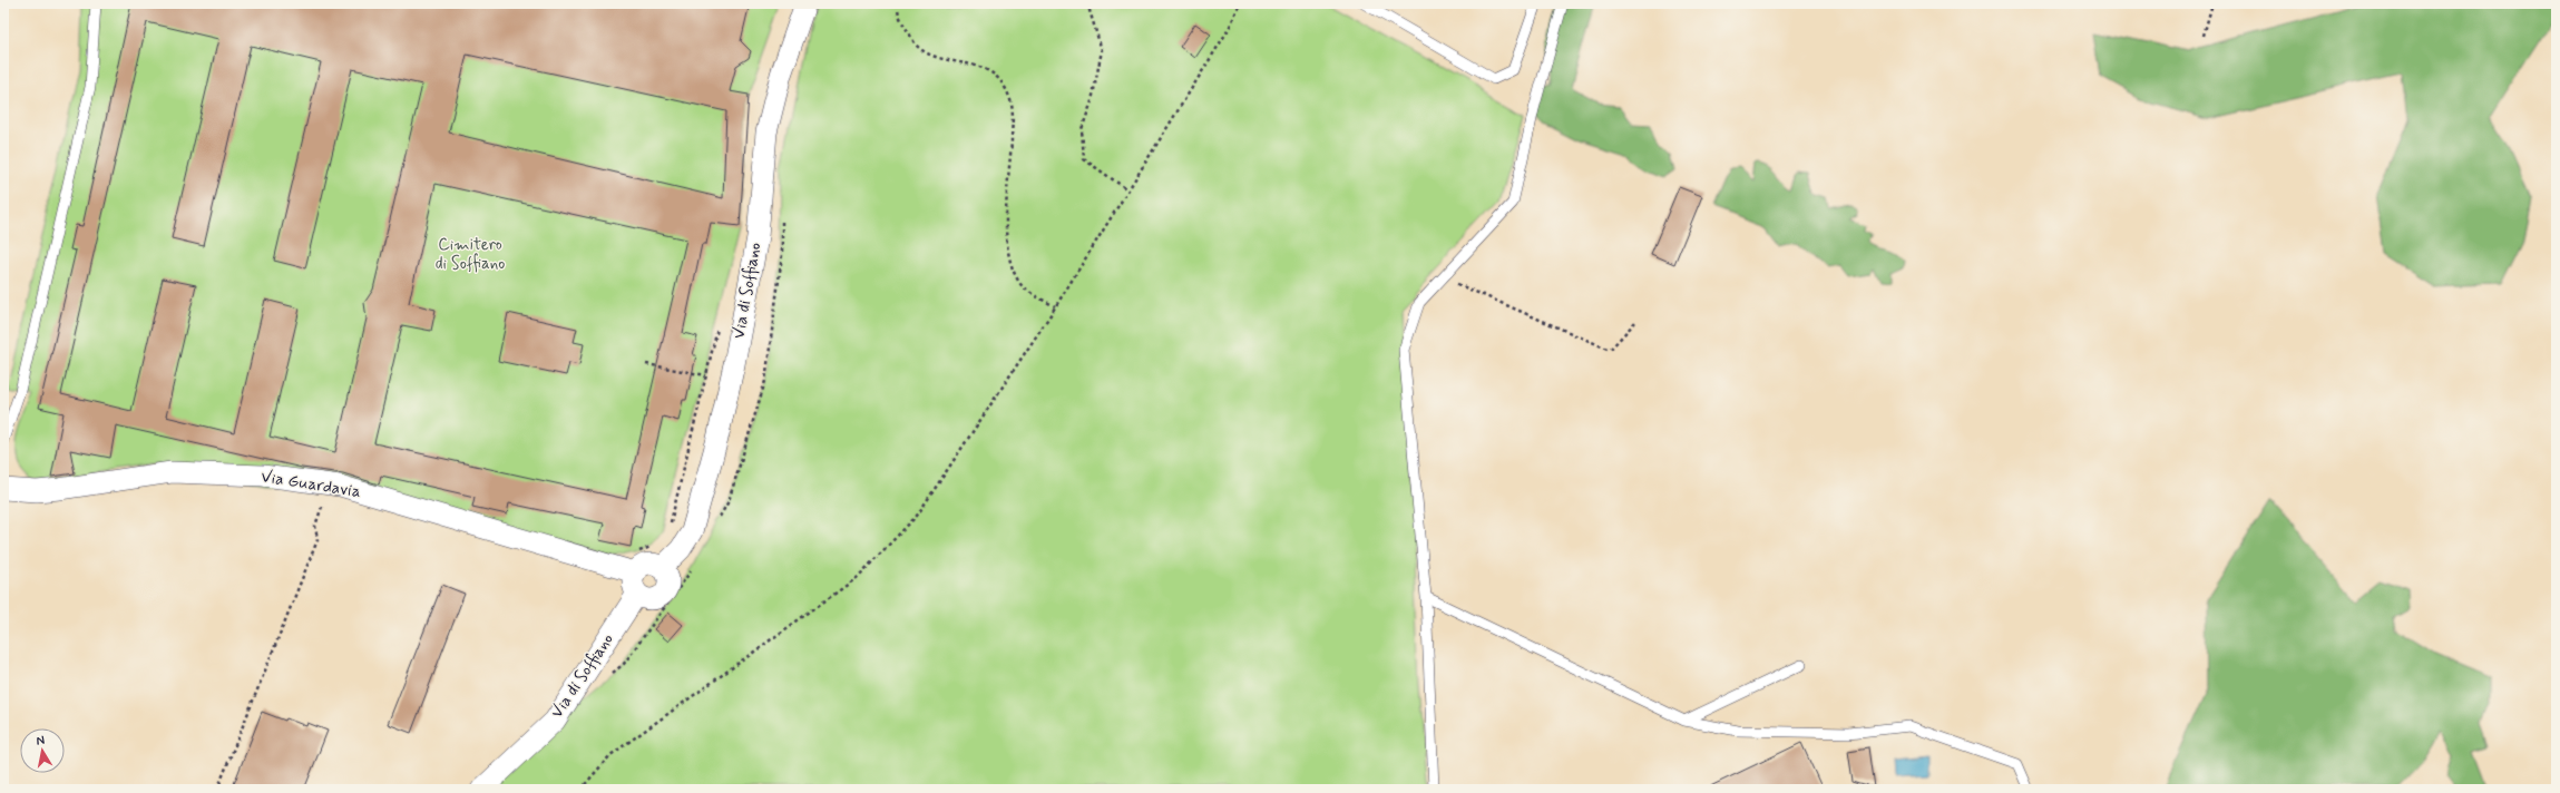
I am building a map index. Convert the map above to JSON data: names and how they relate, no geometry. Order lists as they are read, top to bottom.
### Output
{
  "streets": {
    "street": ["Via di Soffiano", "Via Guardavia"]
  },
  "crossings": [
    ["Via di Soffiano", "Via Guardavia"]
  ],
  "parks": ["Cimitero di Soffiano"],
  "north": "top"
}
